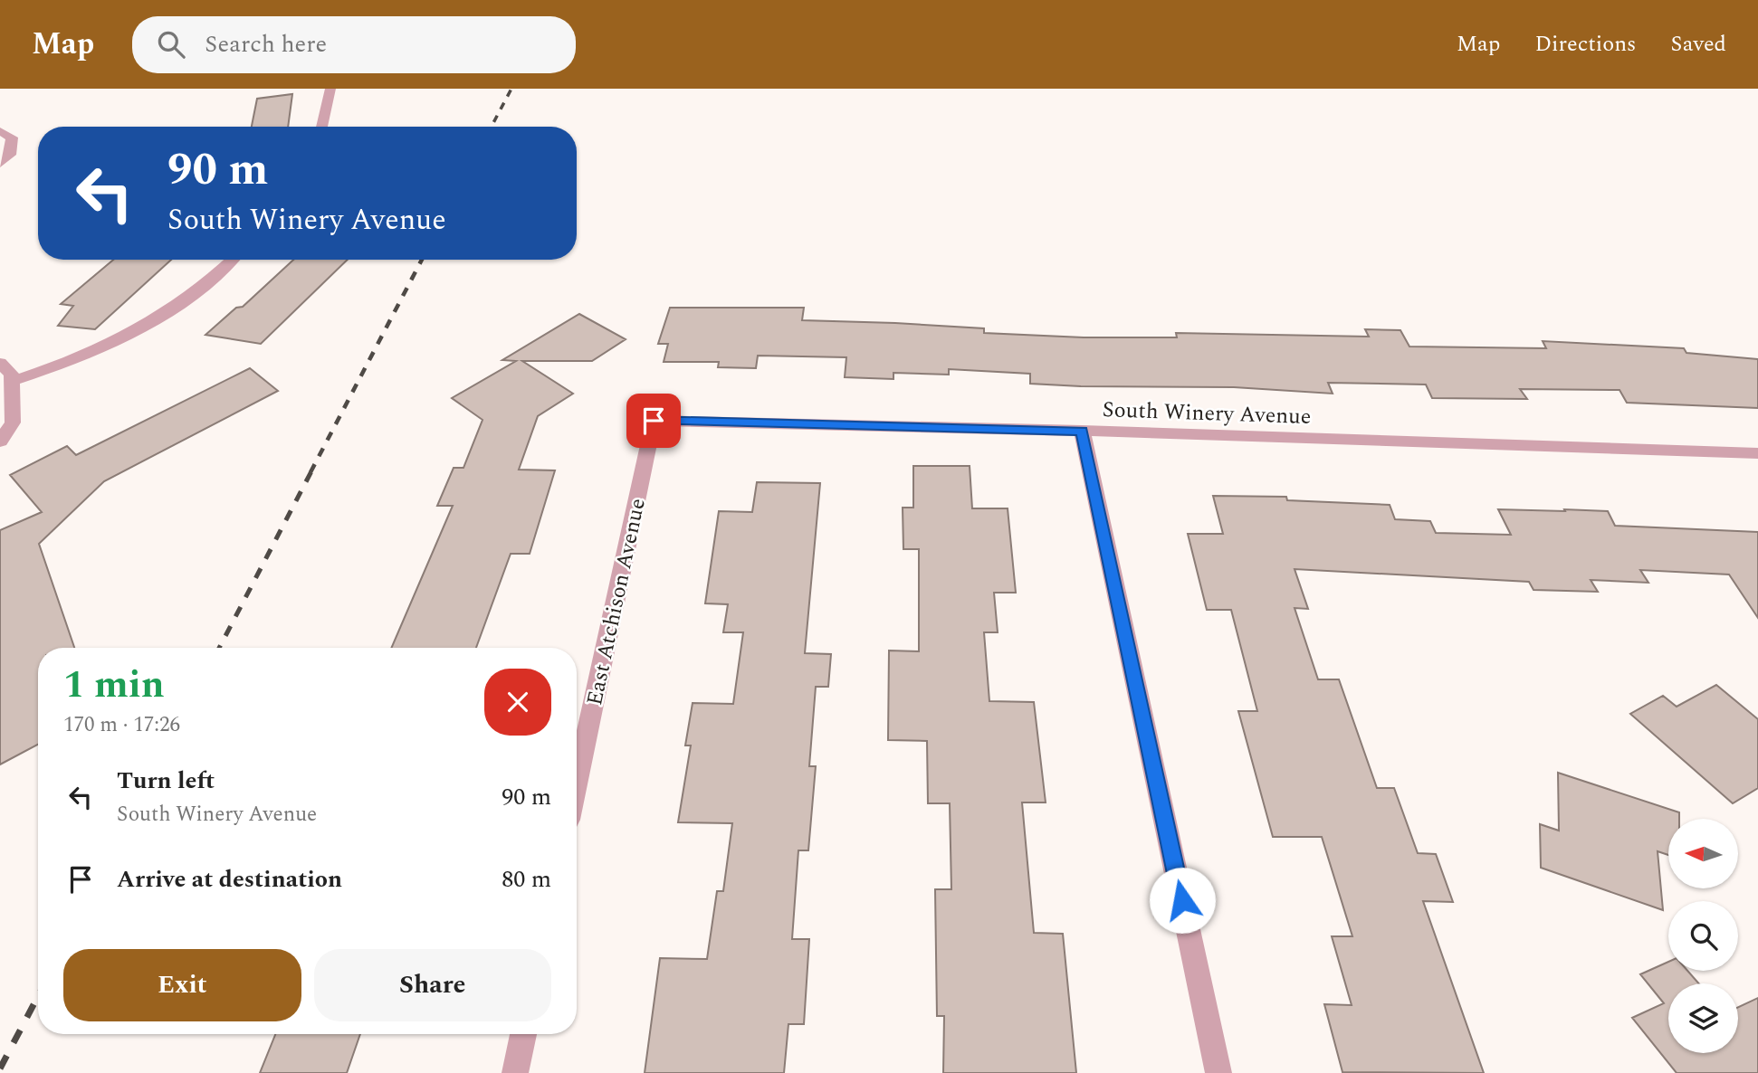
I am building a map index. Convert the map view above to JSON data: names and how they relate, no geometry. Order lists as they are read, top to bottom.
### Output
{
  "streets": {
    "street": ["South Winery Avenue", "East Atchison Avenue"]
  },
  "crossings": [
    ["South Winery Avenue", "East Atchison Avenue"]
  ],
  "north": "left",
  "page": {
    "header": "Map",
    "search": "Search here",
    "nav": ["Map", "Directions", "Saved"],
    "turn": ["90 m", "South Winery Avenue"],
    "heading": ["1 min", "170 m · 17:26"],
    "list": [
      {
        "name": "Turn left",
        "note": "South Winery Avenue",
        "value": "90 m"
      },
      {
        "name": "Arrive at destination",
        "value": "80 m"
      }
    ],
    "buttons": ["Exit", "Share"]
  }
}
